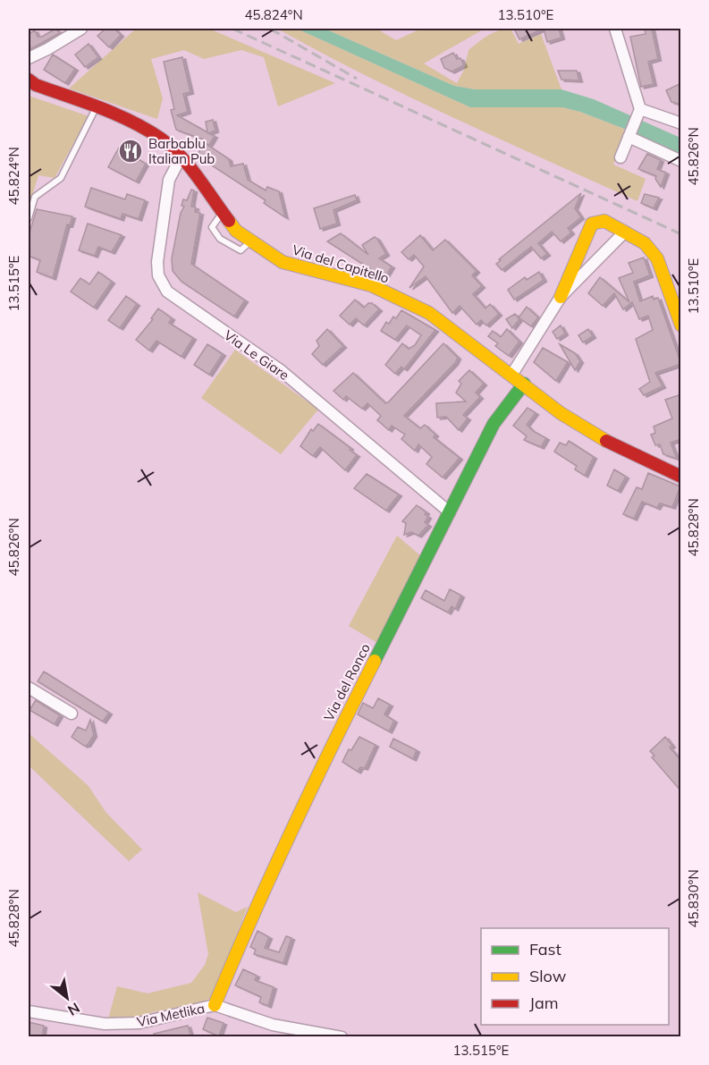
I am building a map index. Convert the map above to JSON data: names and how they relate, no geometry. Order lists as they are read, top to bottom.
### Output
{
  "streets": {
    "street": [
      "Via del Capitello",
      "Via Le Giare",
      "Via del Ronco",
      "Via Metlika"
    ]
  },
  "crossings": [
    ["Via del Capitello", "Via Le Giare"],
    ["Via del Capitello", "Via del Ronco"],
    ["Via Le Giare", "Via del Ronco"],
    ["Via del Ronco", "Via Metlika"]
  ],
  "places": {
    "restaurant": ["Barbablu Italian Pub"]
  },
  "legend": ["Fast", "Slow", "Jam"],
  "north": "bottom right",
  "coordinates": [
    "45.824°N",
    "13.510°E",
    "45.826°N",
    "13.515°E",
    "45.828°N",
    "45.830°N"
  ]
}
